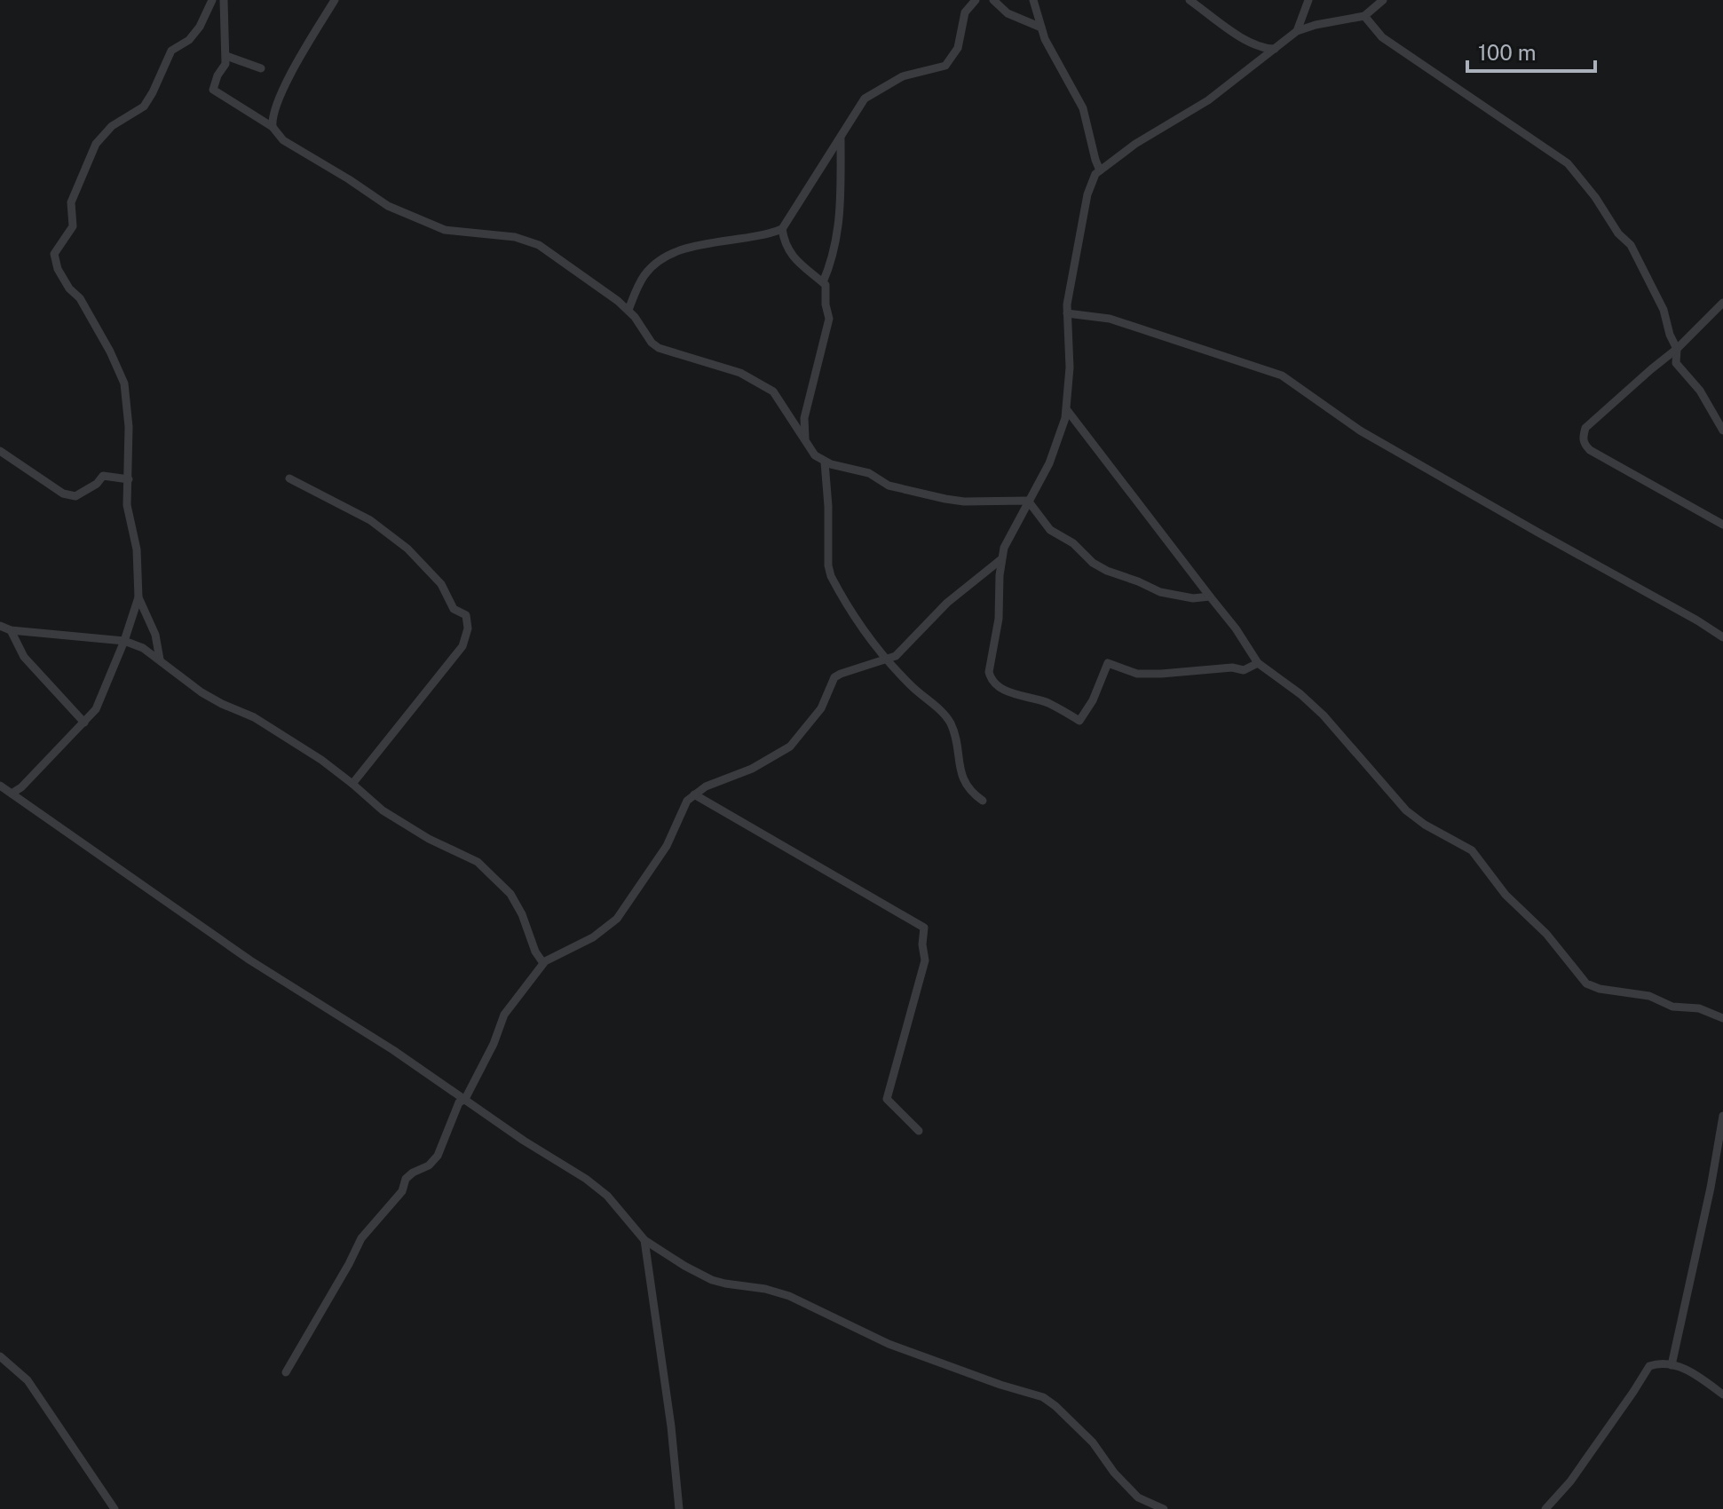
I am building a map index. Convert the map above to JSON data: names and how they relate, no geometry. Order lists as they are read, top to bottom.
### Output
{
  "scale_bar": "100 m"
}
